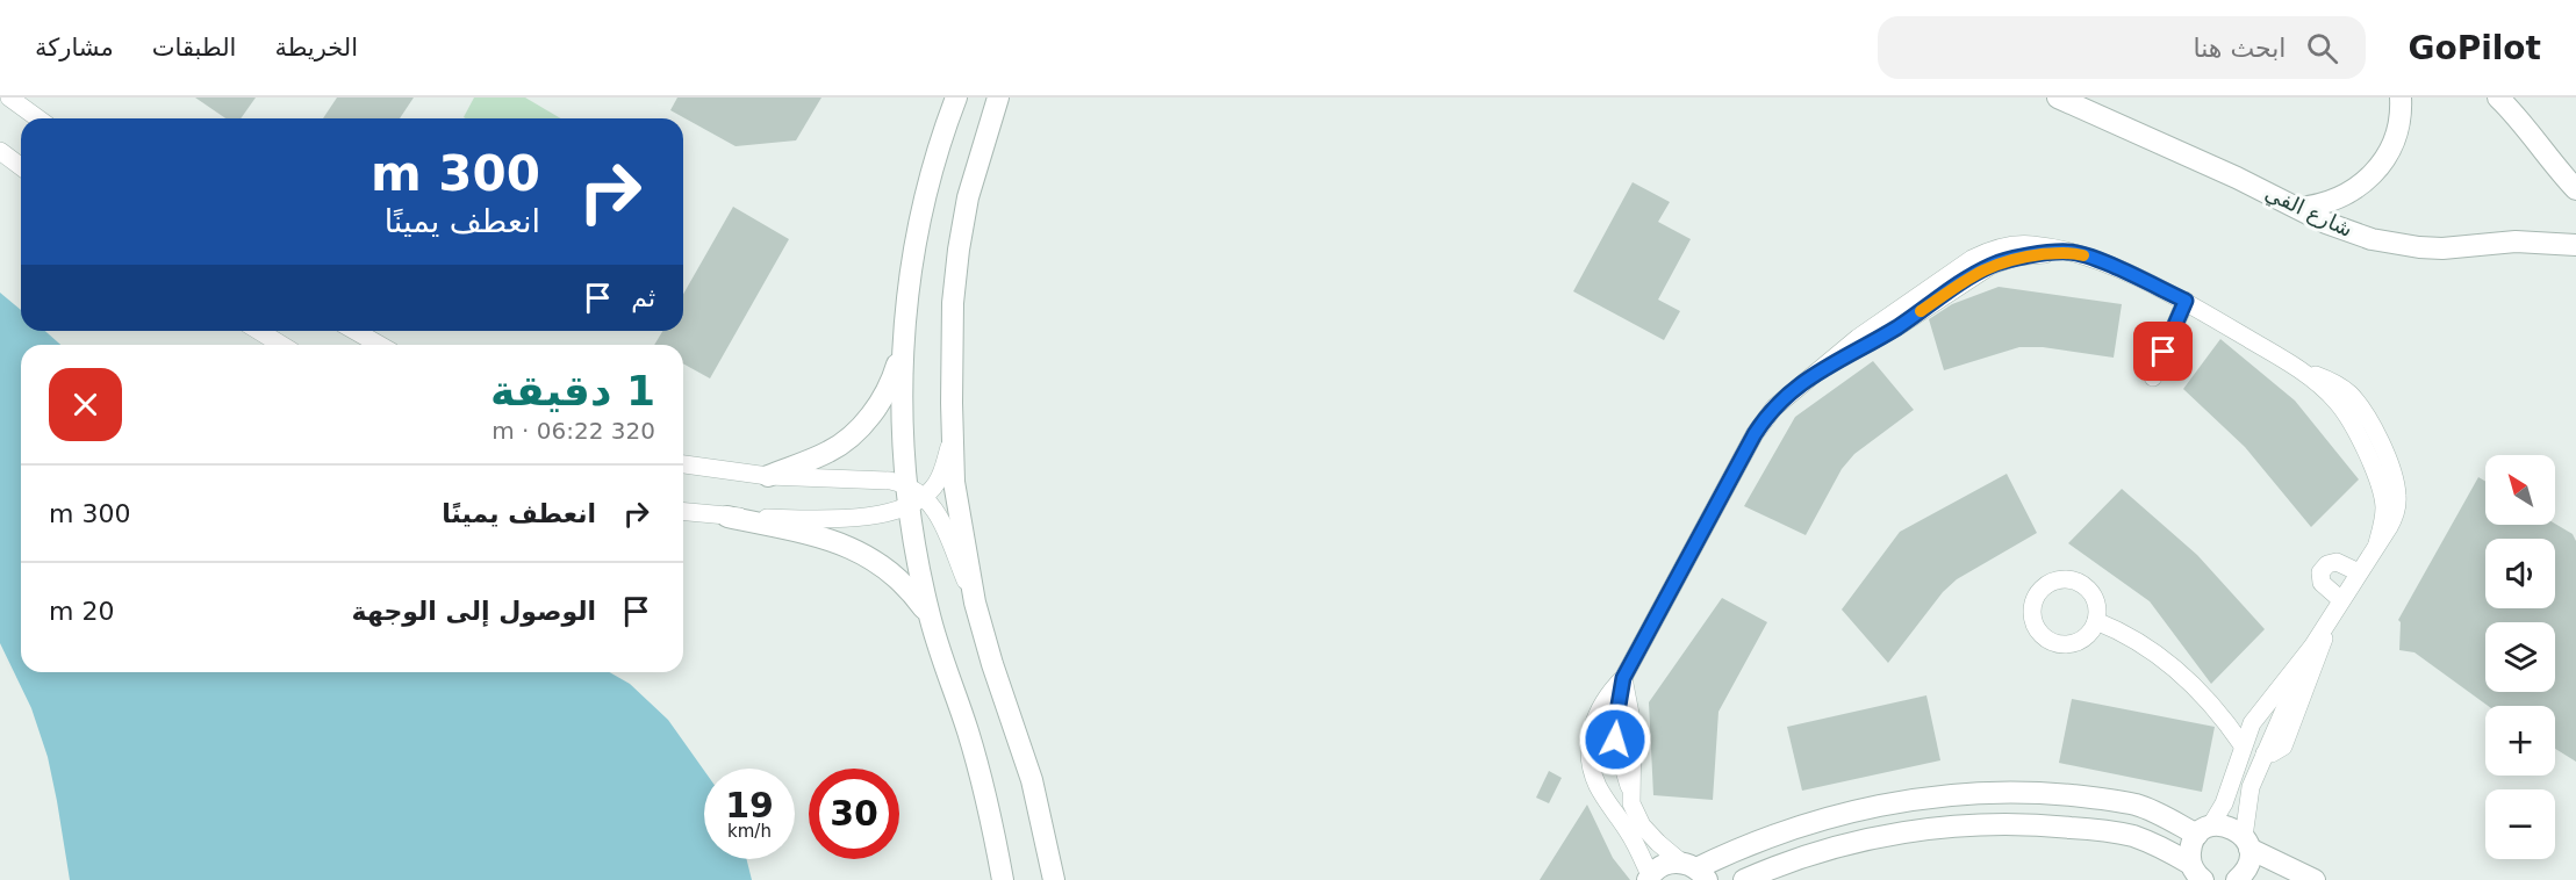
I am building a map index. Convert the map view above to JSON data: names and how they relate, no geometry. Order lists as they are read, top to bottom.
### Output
{
  "streets": {
    "street": ["شارع الفي"]
  },
  "north": "top left",
  "page": {
    "header": "GoPilot",
    "search": "ابحث هنا",
    "nav": ["الخريطة", "الطبقات", "مشاركة"],
    "turn": ["300 m", "انعطف يمينًا"],
    "then": "ثم",
    "heading": ["1 دقيقة", "320 m · 06:22"],
    "map_buttons": ["+", "−"],
    "list": [
      {
        "name": "انعطف يمينًا",
        "value": "300 m"
      },
      {
        "name": "الوصول إلى الوجهة",
        "value": "20 m"
      }
    ],
    "speed": "19 km/h",
    "limit": "30"
  }
}
